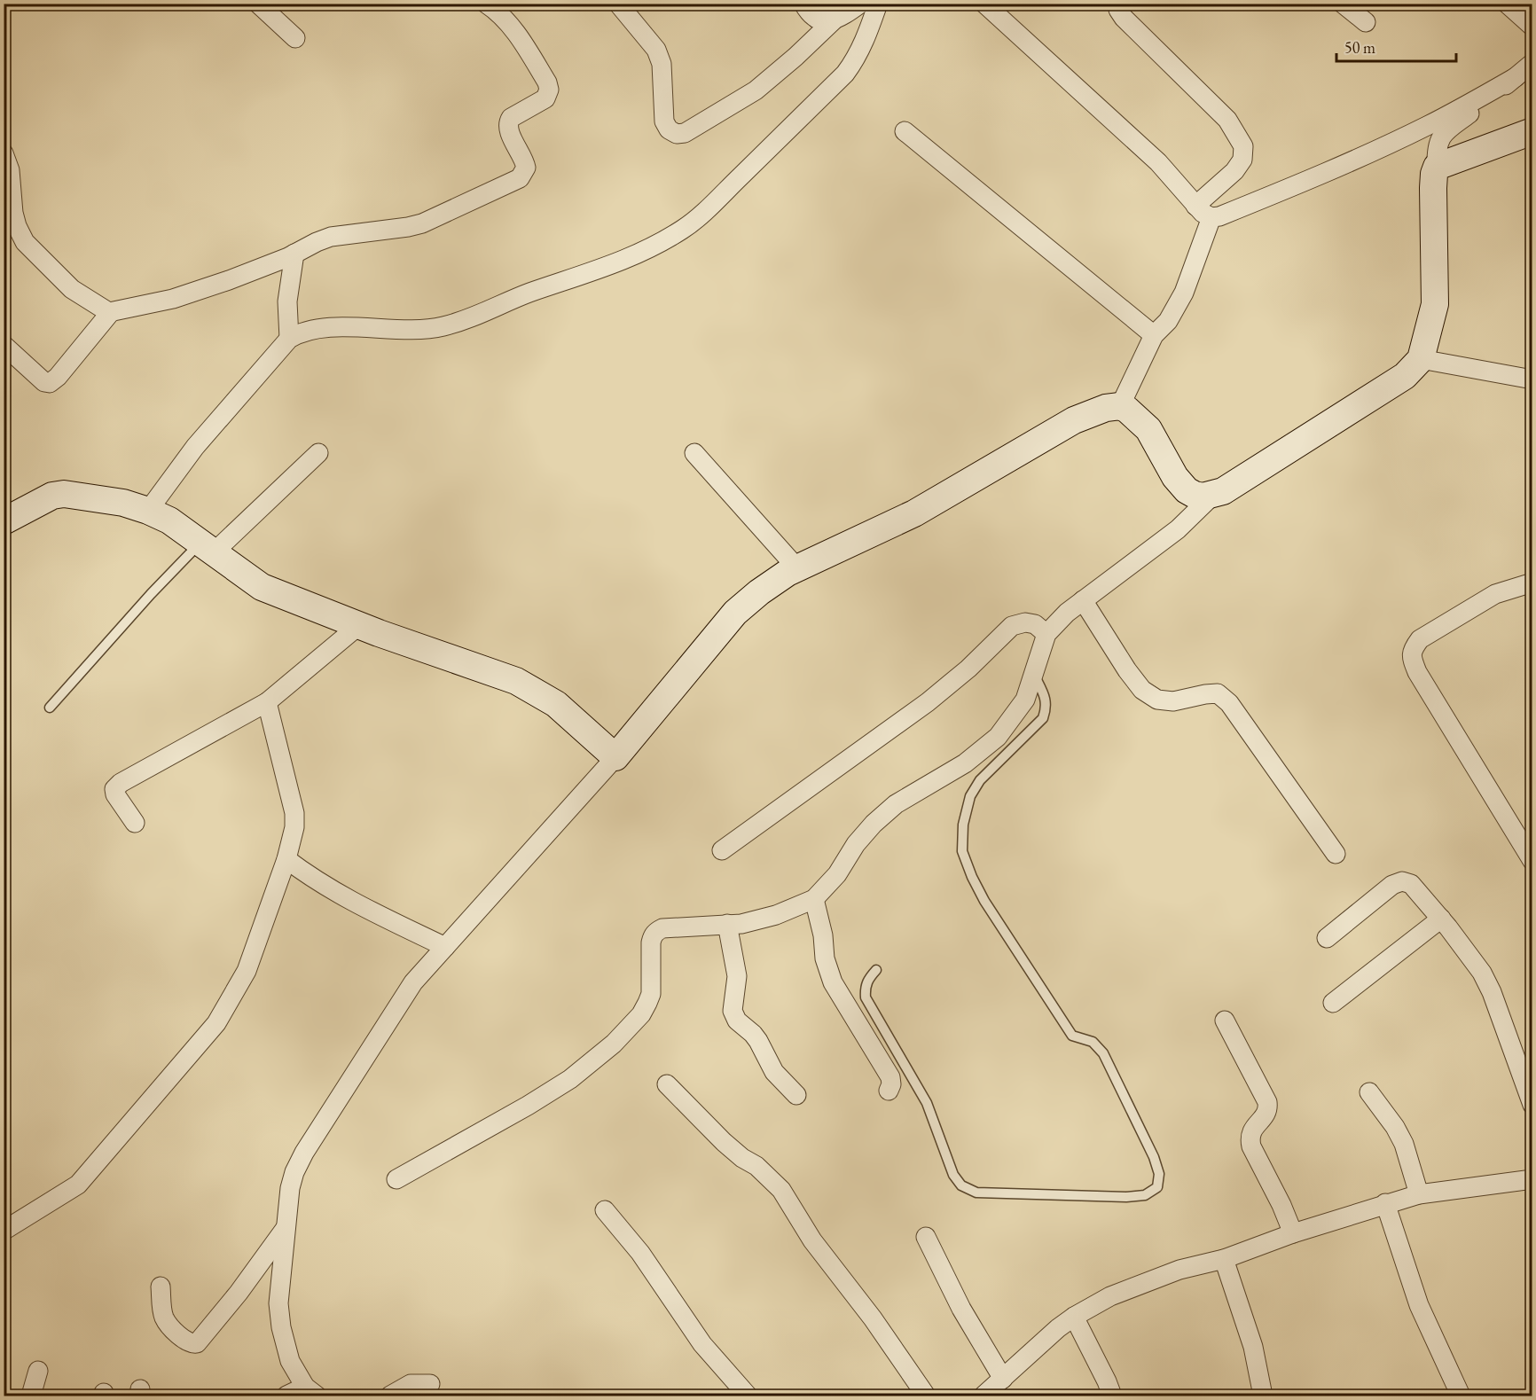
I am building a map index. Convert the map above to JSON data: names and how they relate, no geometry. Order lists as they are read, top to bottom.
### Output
{
  "scale_bar": "50 m"
}
